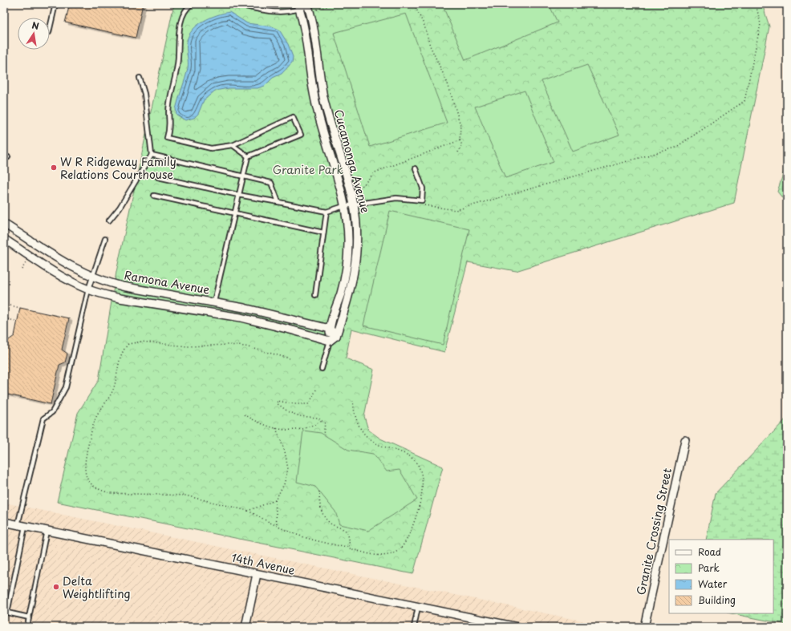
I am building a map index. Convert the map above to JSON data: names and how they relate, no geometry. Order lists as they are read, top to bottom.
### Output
{
  "streets": {
    "street": [
      "Cucamonga Avenue",
      "Ramona Avenue",
      "Granite Crossing Street",
      "14th Avenue"
    ]
  },
  "crossings": [
    ["Cucamonga Avenue", "Ramona Avenue"]
  ],
  "parks": ["Granite Park"],
  "places": ["W R Ridgeway Family Relations Courthouse", "Delta Weightlifting"],
  "legend": [
    "Road",
    "Park",
    "Water",
    "Building"
  ],
  "north": "top"
}
